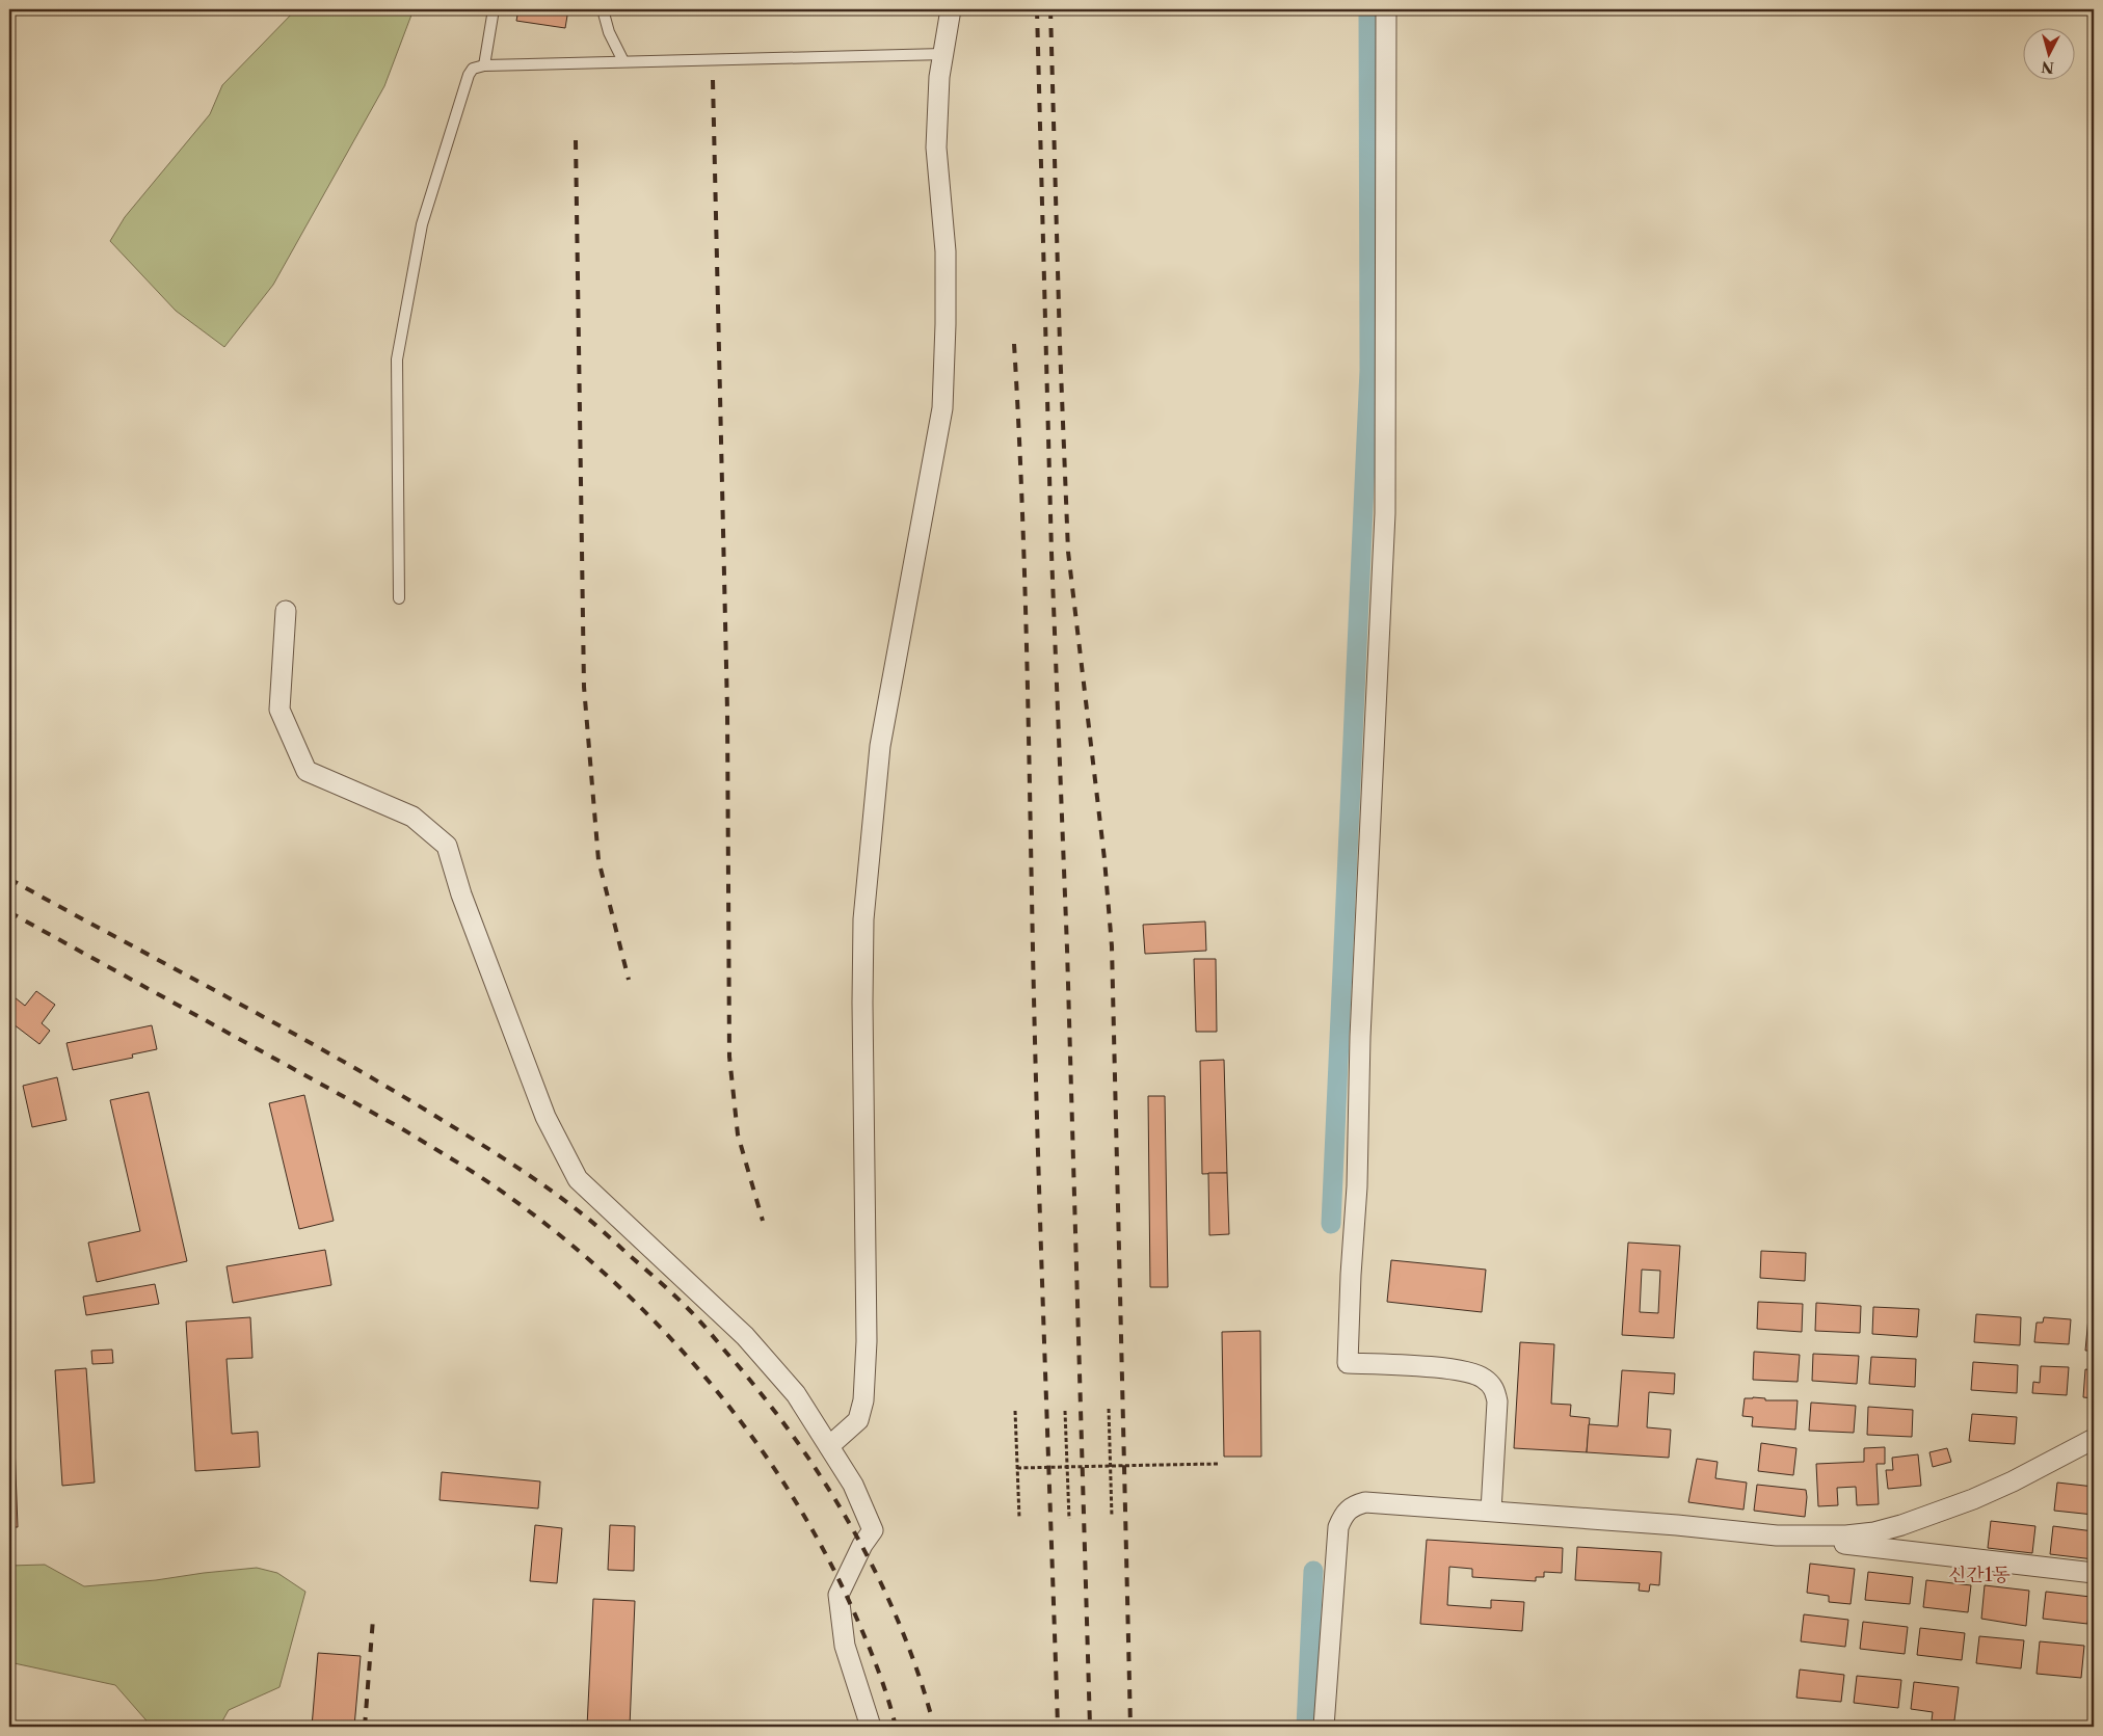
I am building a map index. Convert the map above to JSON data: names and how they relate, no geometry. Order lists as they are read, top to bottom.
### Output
{
  "districts": ["신간1동"],
  "north": "bottom"
}
